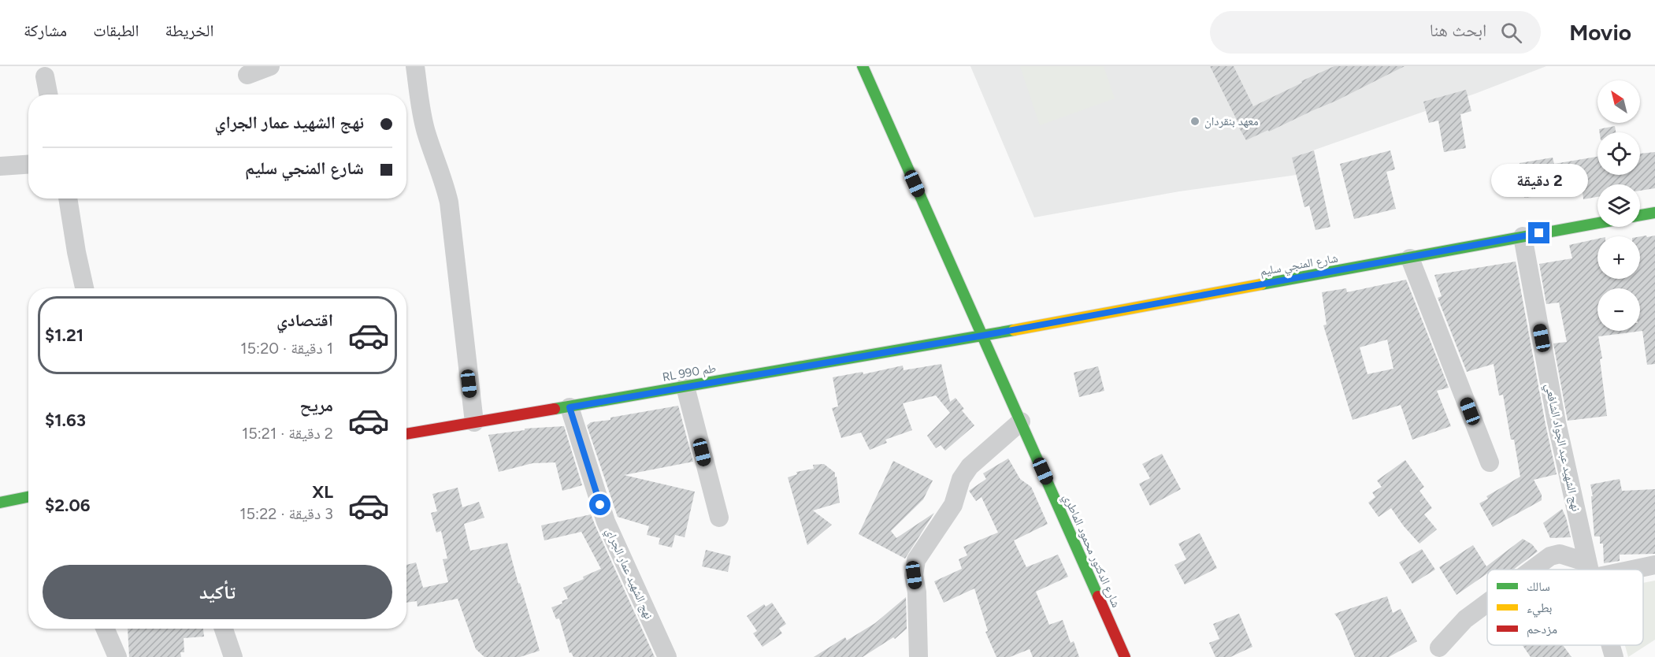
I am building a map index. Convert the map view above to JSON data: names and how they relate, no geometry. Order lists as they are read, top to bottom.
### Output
{
  "streets": {
    "street": [
      "شارع المنجي سليم",
      "RL طم 990",
      "نهج الشهيد عبد الجواد الشافعي",
      "شارع الدكتور محمود الماطري",
      "نهج الشهيد عمار الجراي"
    ]
  },
  "crossings": [
    ["شارع المنجي سليم", "RL طم 990"],
    ["شارع المنجي سليم", "نهج الشهيد عبد الجواد الشافعي"],
    ["شارع المنجي سليم", "شارع الدكتور محمود الماطري"],
    ["RL طم 990", "شارع الدكتور محمود الماطري"],
    ["RL طم 990", "نهج الشهيد عمار الجراي"]
  ],
  "places": ["معهد بنقردان"],
  "legend": ["سالك", "بطيء", "مزدحم"],
  "north": "top left",
  "page": {
    "header": "Movio",
    "search": "ابحث هنا",
    "nav": ["الخريطة", "الطبقات", "مشاركة"],
    "map_buttons": ["+", "−"],
    "banner": ["نهج الشهيد عمار الجراي", "شارع المنجي سليم"],
    "bubble": "2 دقيقة",
    "list": [
      {
        "name": "اقتصادي",
        "note": "1 دقيقة · 15:20",
        "value": "$1.21"
      },
      {
        "name": "مريح",
        "note": "2 دقيقة · 15:21",
        "value": "$1.63"
      },
      {
        "name": "XL",
        "note": "3 دقيقة · 15:22",
        "value": "$2.06"
      }
    ],
    "buttons": "تأكيد"
  }
}
